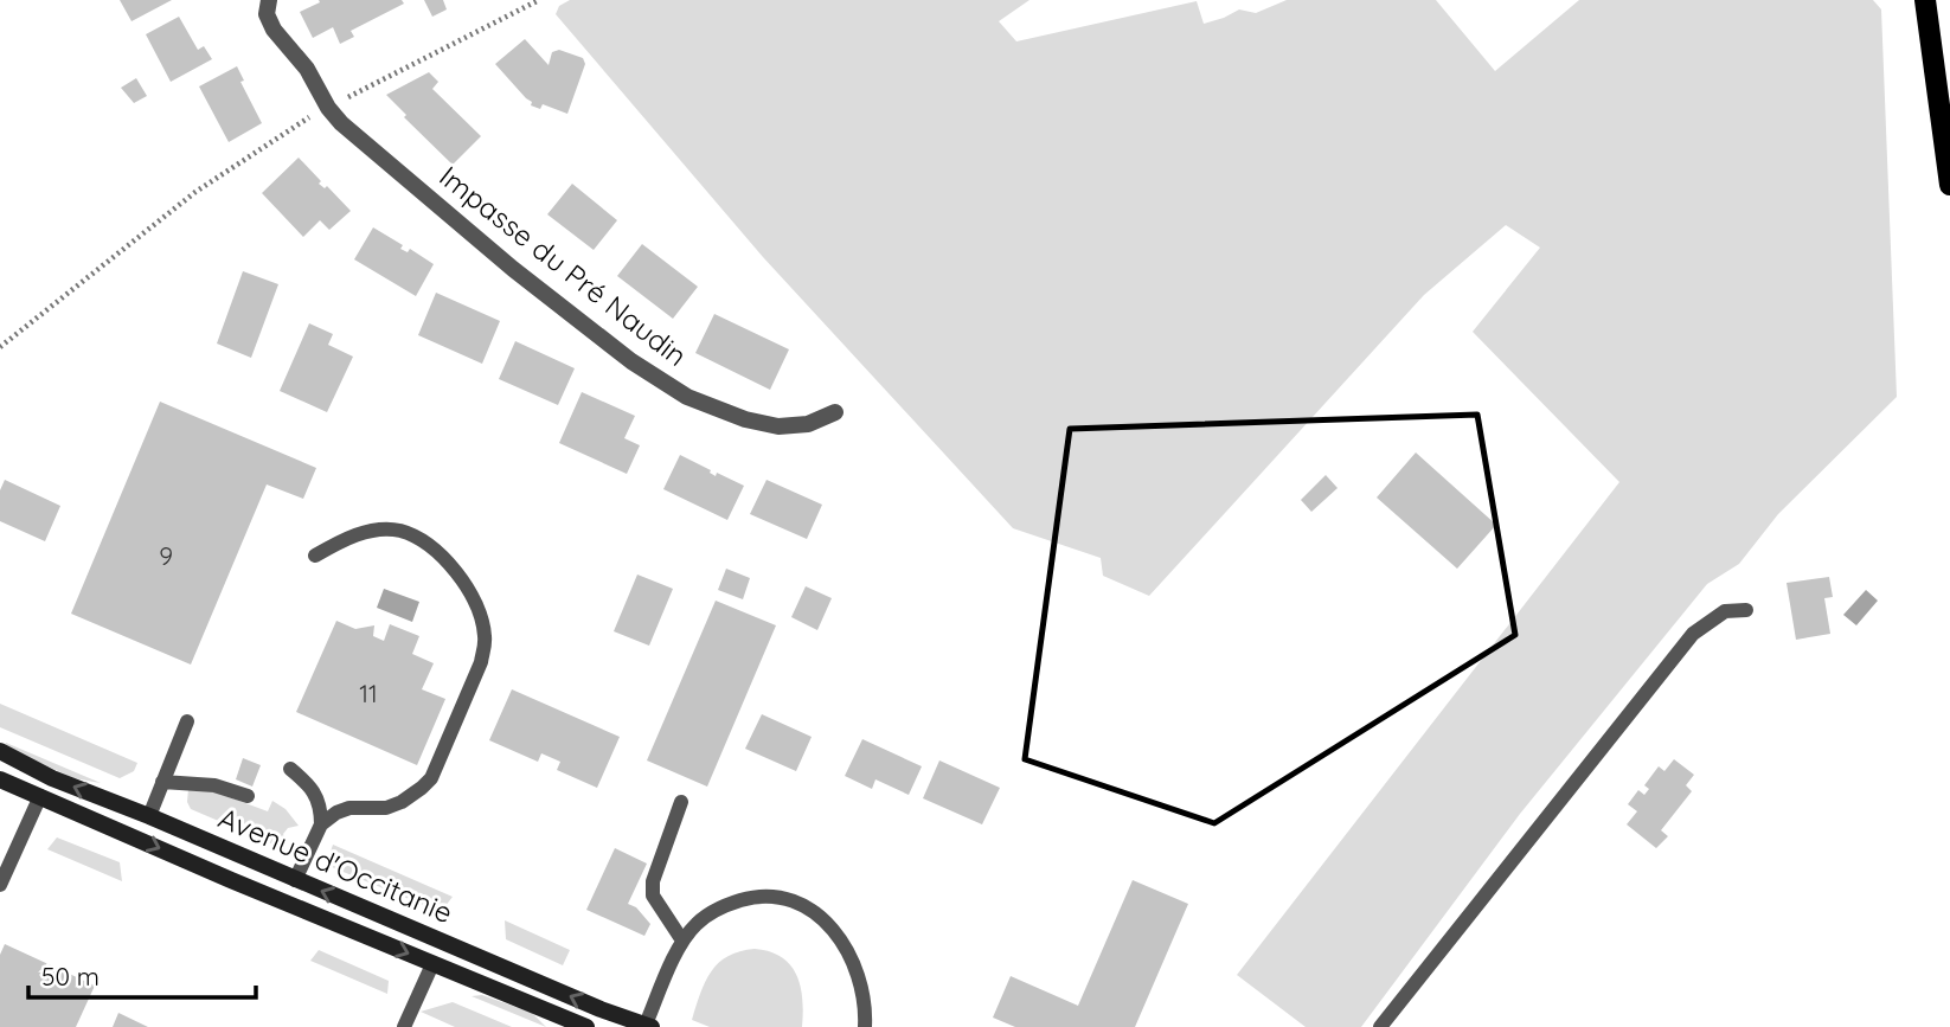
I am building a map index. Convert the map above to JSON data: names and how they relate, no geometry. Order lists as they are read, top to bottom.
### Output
{
  "streets": {
    "main road": ["Avenue d'Occitanie"],
    "street": ["Impasse du Pré Naudin"]
  },
  "house_numbers": ["9", "11"],
  "scale_bar": "50 m"
}
